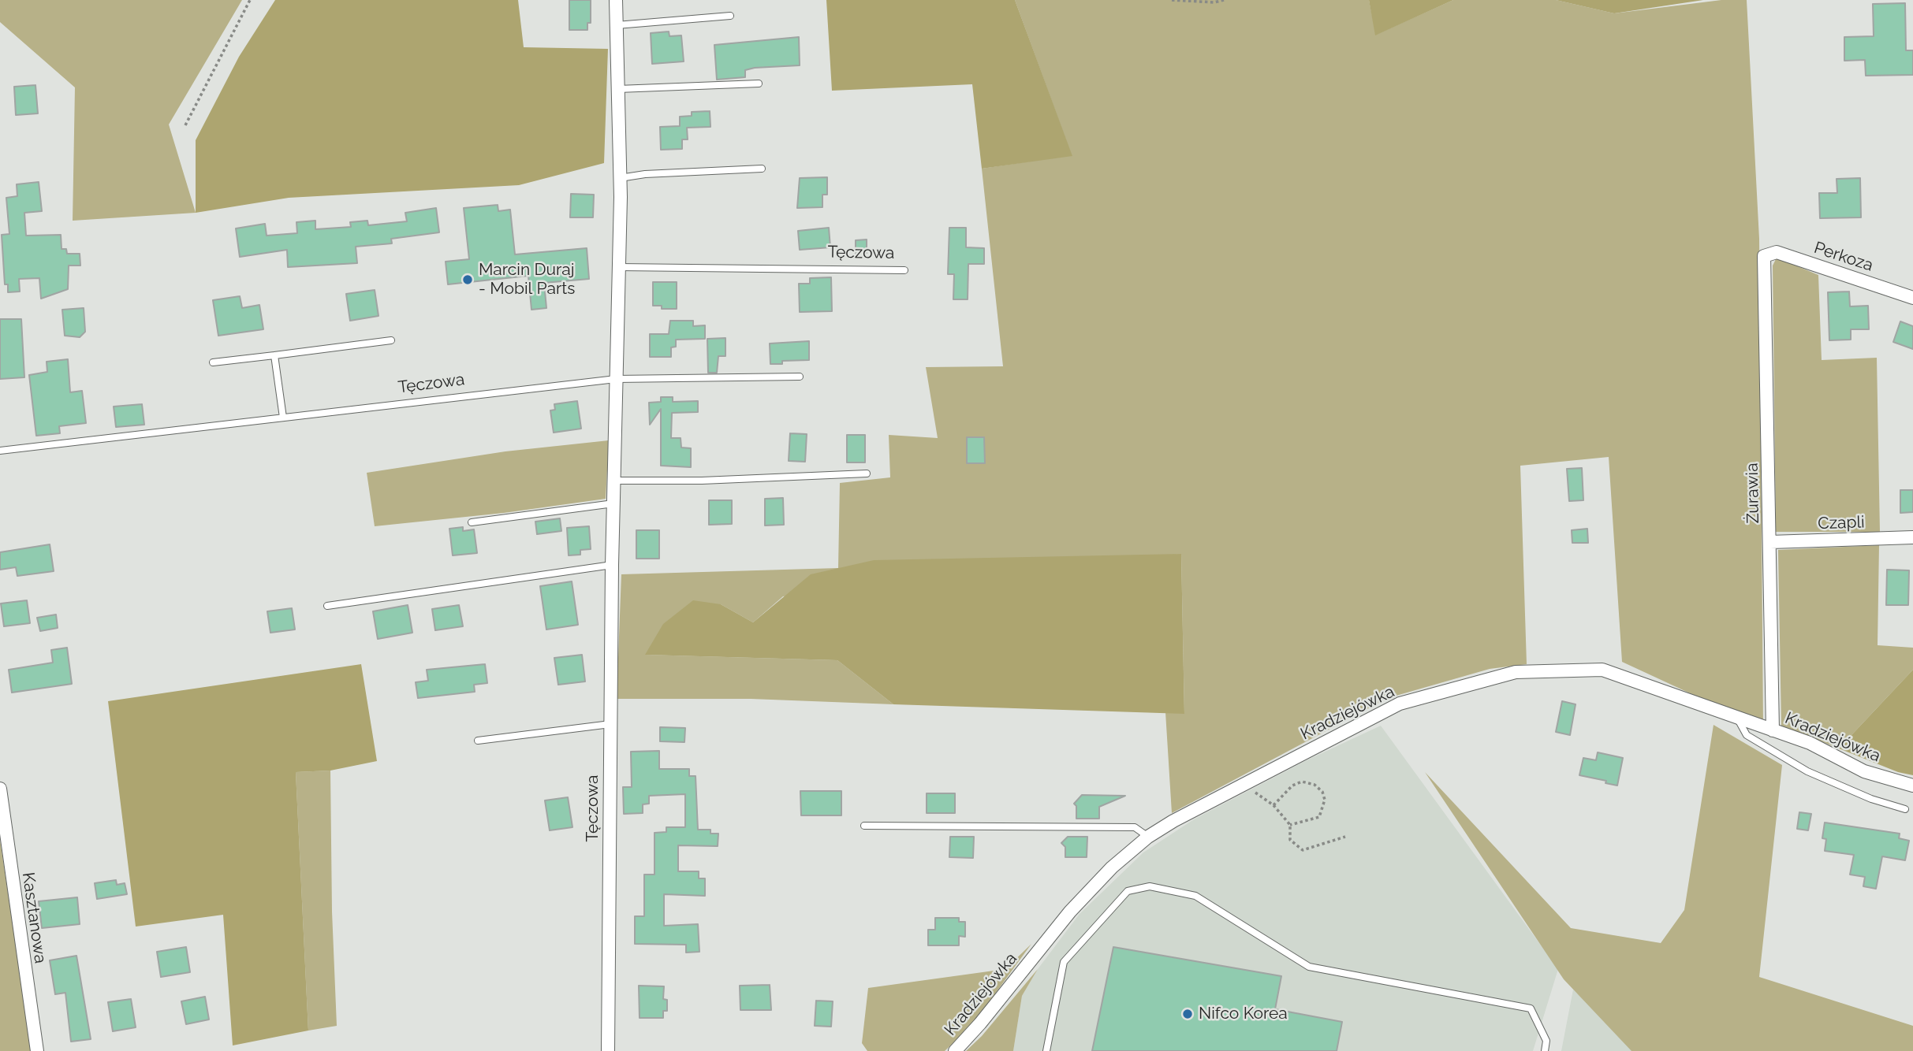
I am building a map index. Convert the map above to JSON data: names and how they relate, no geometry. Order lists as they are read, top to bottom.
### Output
{
  "streets": {
    "street": [
      "Tęczowa",
      "Perkoza",
      "Żurawia",
      "Czapli",
      "Kradziejówka",
      "Kasztanowa"
    ]
  },
  "crossings": [
    ["Perkoza", "Żurawia"],
    ["Żurawia", "Czapli"],
    ["Żurawia", "Kradziejówka"]
  ],
  "places": ["Marcin Duraj - Mobil Parts", "Nifco Korea"]
}
